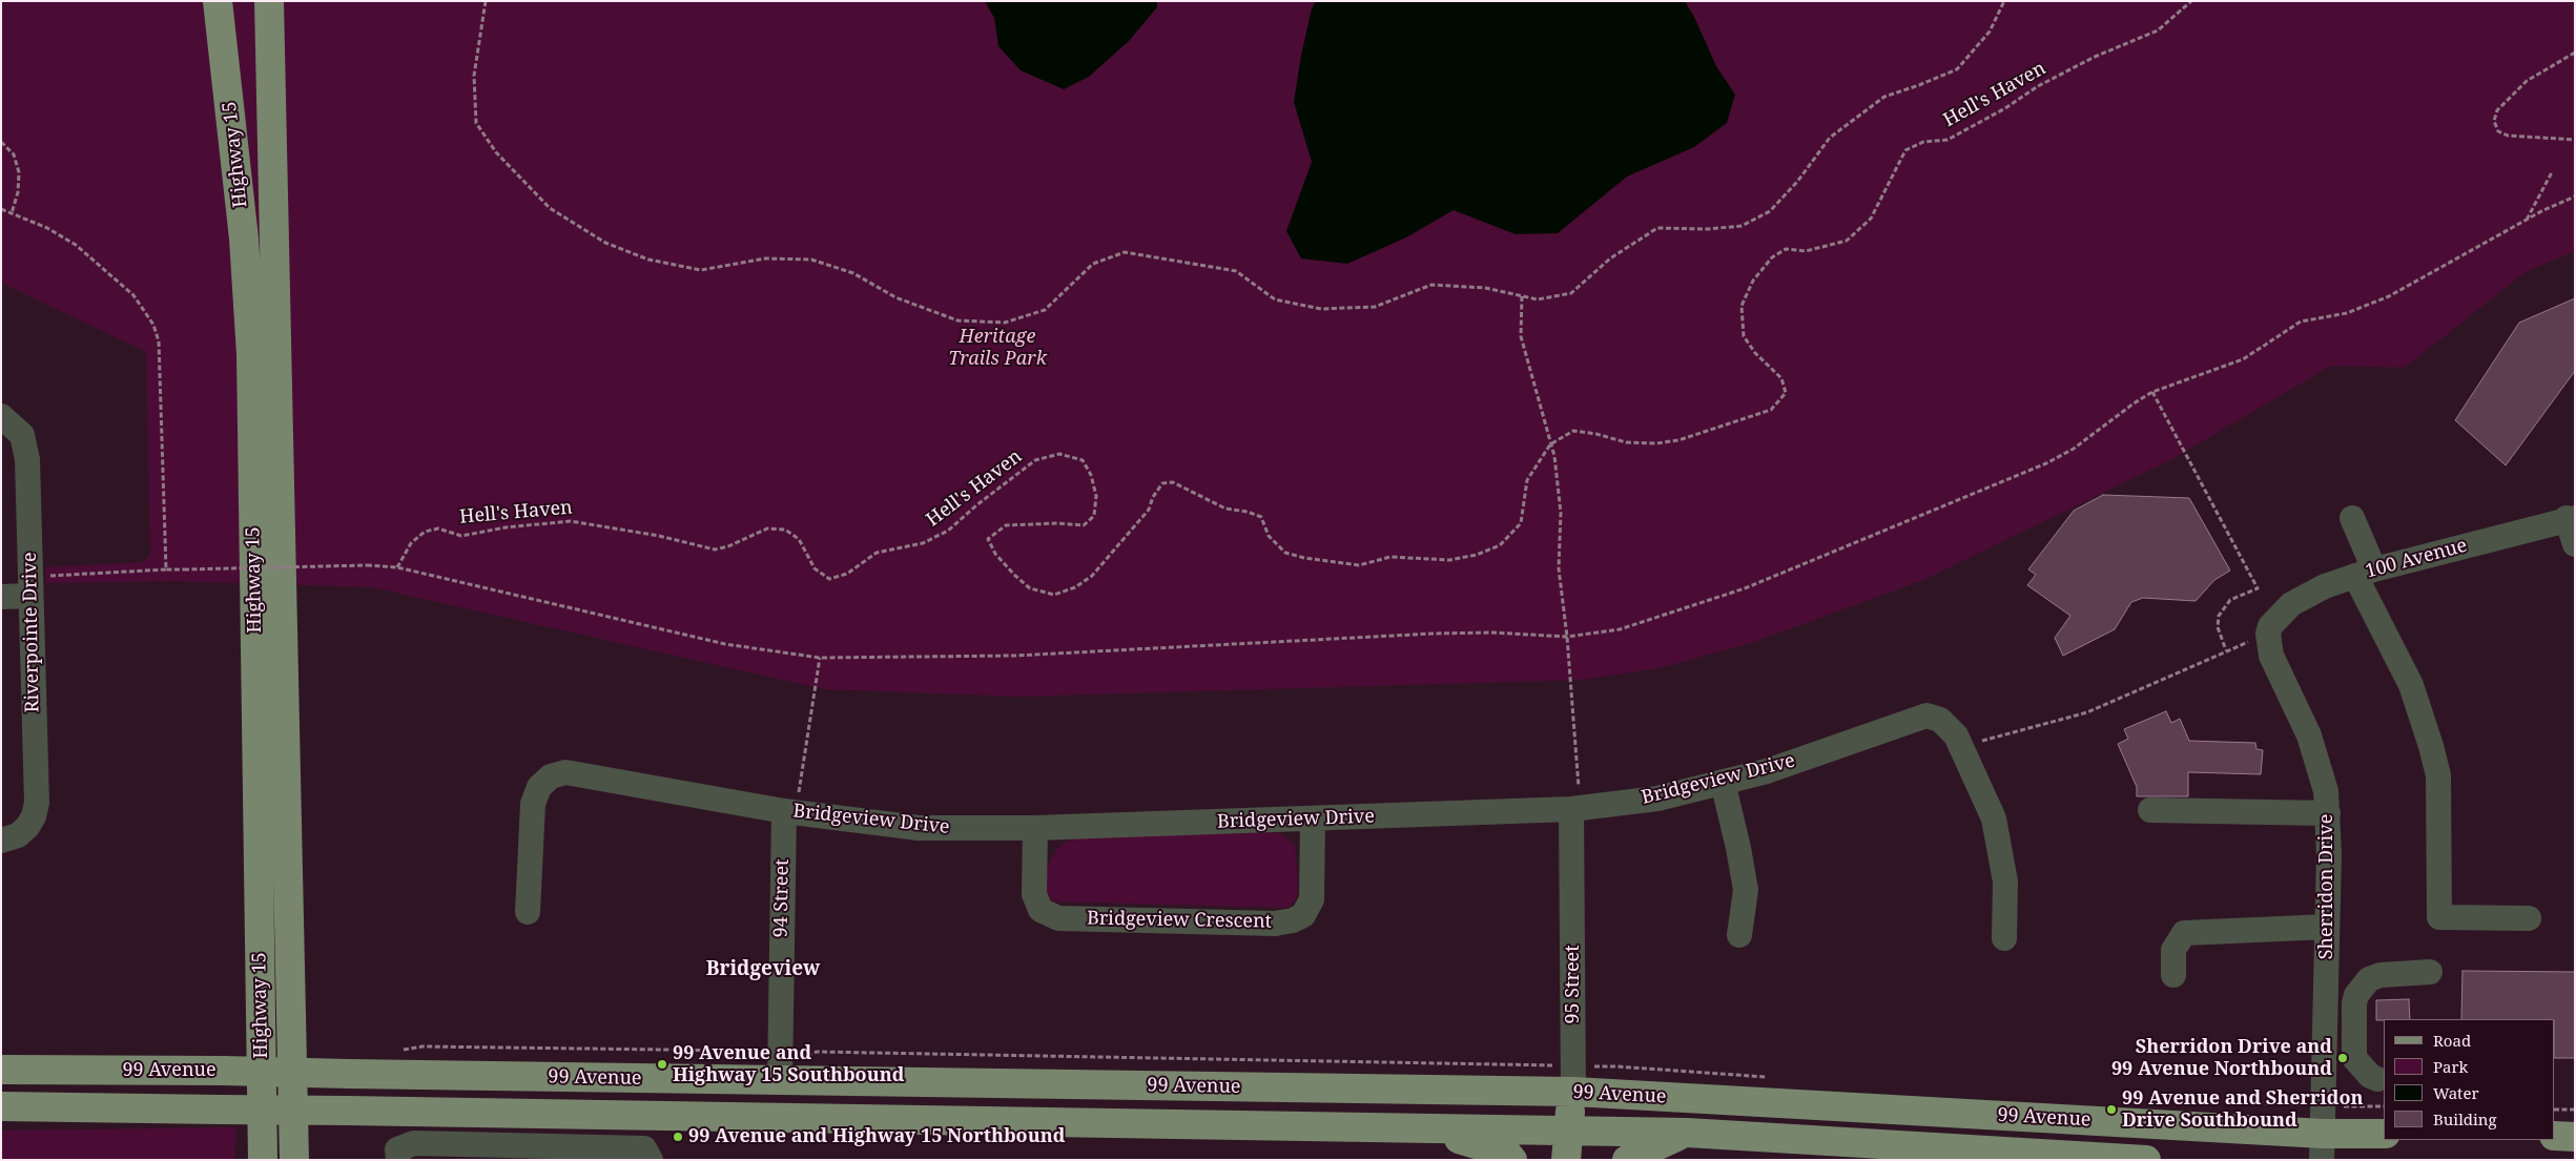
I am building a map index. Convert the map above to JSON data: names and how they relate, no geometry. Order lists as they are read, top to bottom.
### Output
{
  "streets": {
    "main road": ["Highway 15", "95 Street", "99 Avenue"],
    "street": [
      "100 Avenue",
      "Riverpointe Drive",
      "Bridgeview Drive",
      "Sherridon Drive",
      "94 Street",
      "Bridgeview Crescent"
    ],
    "path": ["Hell's Haven"]
  },
  "crossings": [
    ["100 Avenue", "Sherridon Drive"],
    ["Bridgeview Drive", "94 Street"],
    ["Bridgeview Drive", "Bridgeview Crescent"],
    ["Bridgeview Drive", "95 Street"],
    ["Sherridon Drive", "99 Avenue"],
    ["94 Street", "99 Avenue"],
    ["95 Street", "99 Avenue"]
  ],
  "districts": ["Bridgeview"],
  "parks": ["Heritage Trails Park"],
  "places": [
    "Sherridon Drive and 99 Avenue Northbound",
    "99 Avenue and Highway 15 Southbound",
    "99 Avenue and Sherridon Drive Southbound",
    "99 Avenue and Highway 15 Northbound"
  ],
  "legend": [
    "Road",
    "Park",
    "Water",
    "Building"
  ]
}
